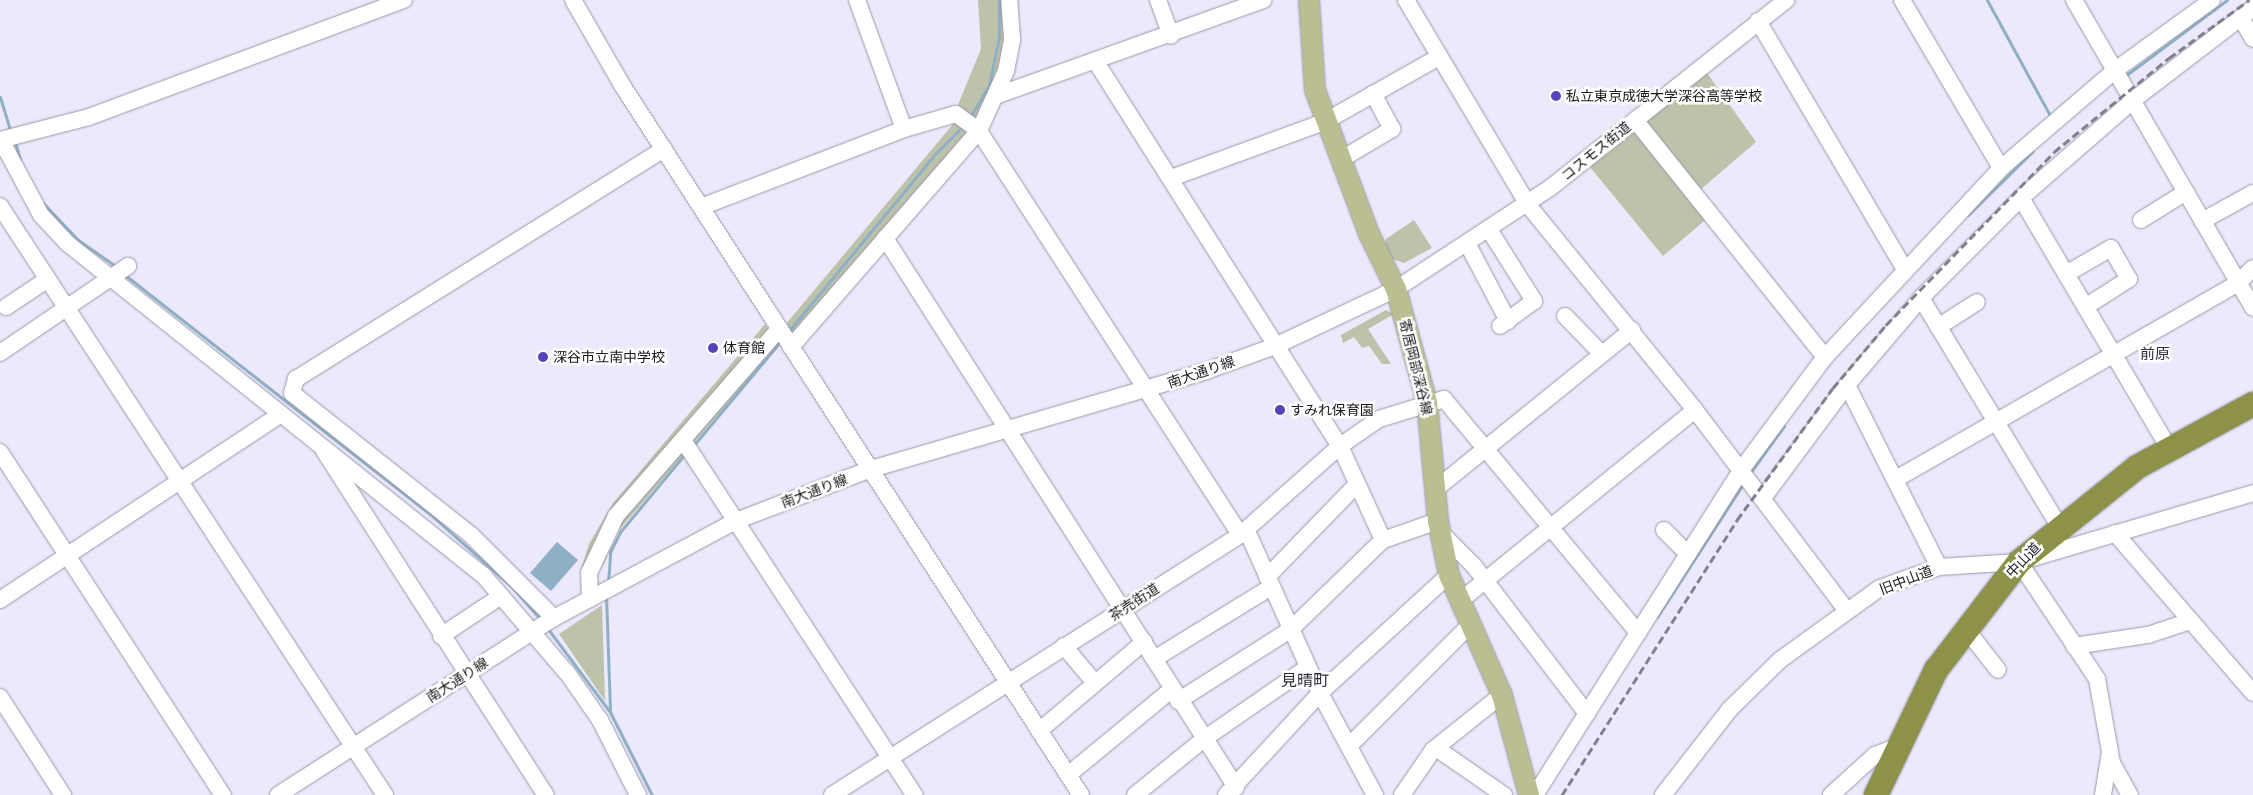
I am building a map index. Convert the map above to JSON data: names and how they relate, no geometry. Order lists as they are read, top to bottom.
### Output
{
  "streets": {
    "highway": ["中山道"],
    "main road": ["寄居岡部深谷線"],
    "street": [
      "コスモス街道",
      "南大通り線",
      "旧中山道",
      "茶売街道"
    ]
  },
  "crossings": [
    ["コスモス街道", "寄居岡部深谷線"],
    ["コスモス街道", "南大通り線"],
    ["寄居岡部深谷線", "南大通り線"],
    ["寄居岡部深谷線", "茶売街道"],
    ["中山道", "旧中山道"]
  ],
  "districts": ["前原", "見晴町"],
  "places": [
    "私立東京成徳大学深谷高等学校",
    "体育館",
    "深谷市立南中学校",
    "すみれ保育園"
  ]
}
